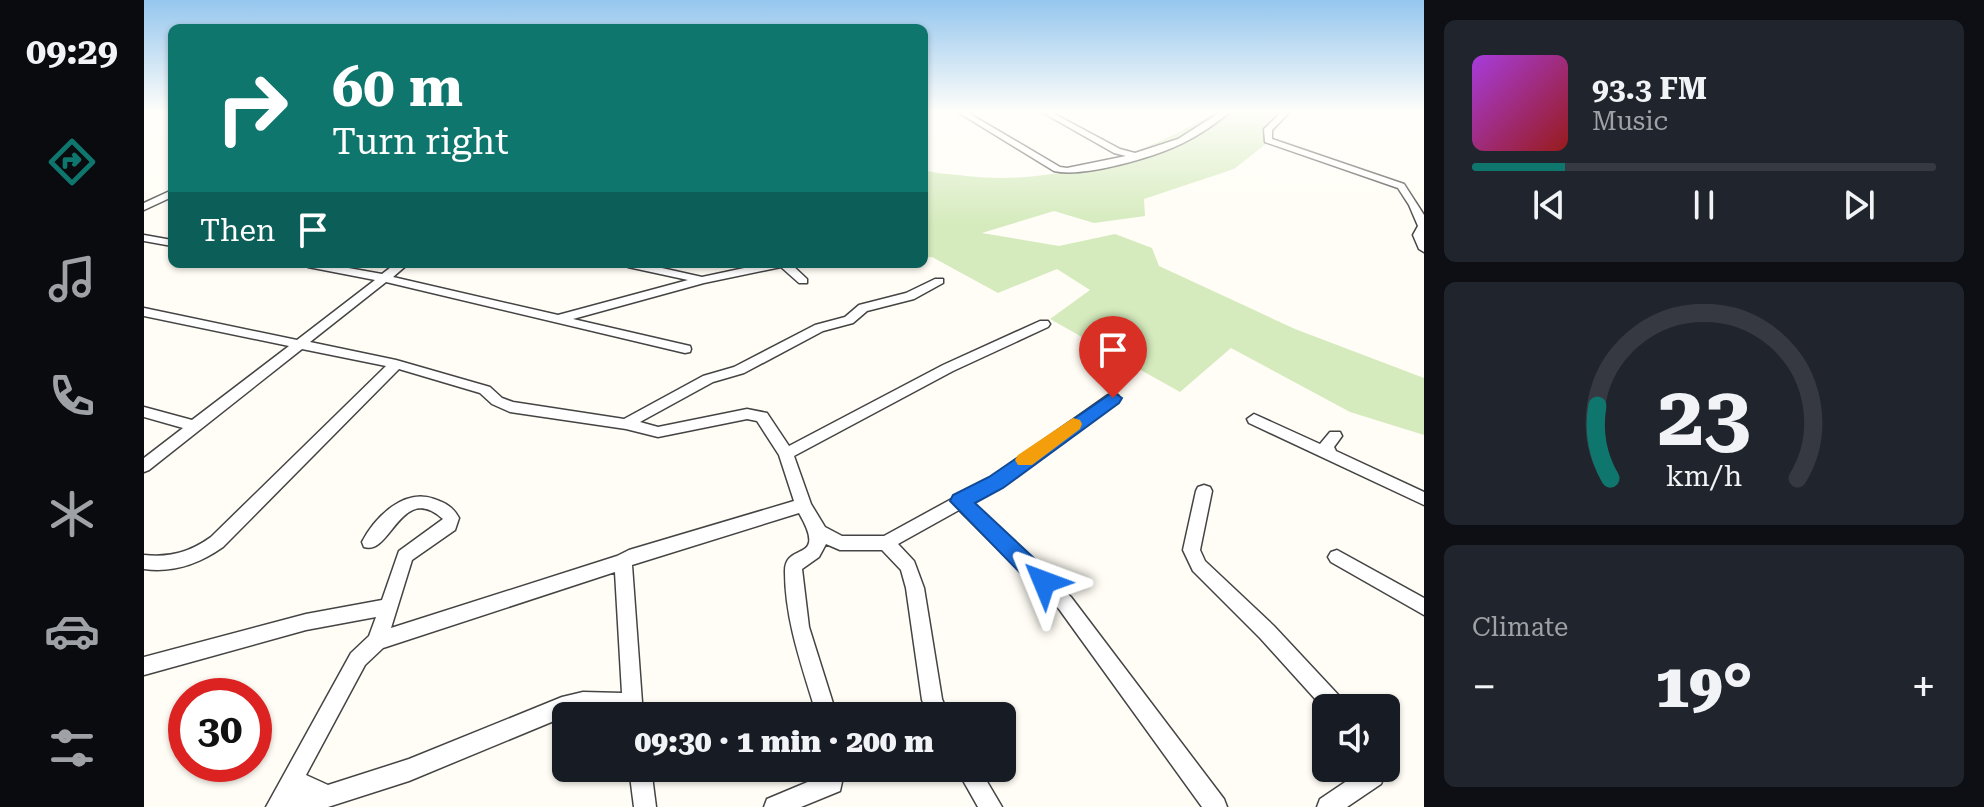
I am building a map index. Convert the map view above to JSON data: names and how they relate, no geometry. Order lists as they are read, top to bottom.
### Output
{
  "page": {
    "tabs": "09:29",
    "turn": ["60 m", "Turn right"],
    "song": ["93.3 FM", "Music"],
    "then": "Then",
    "tile": "Climate",
    "heat": ["−", "19°", "+"],
    "limit": "30",
    "trip": "09:30 · 1 min · 200 m",
    "gauge": ["23", "km/h"]
  }
}
